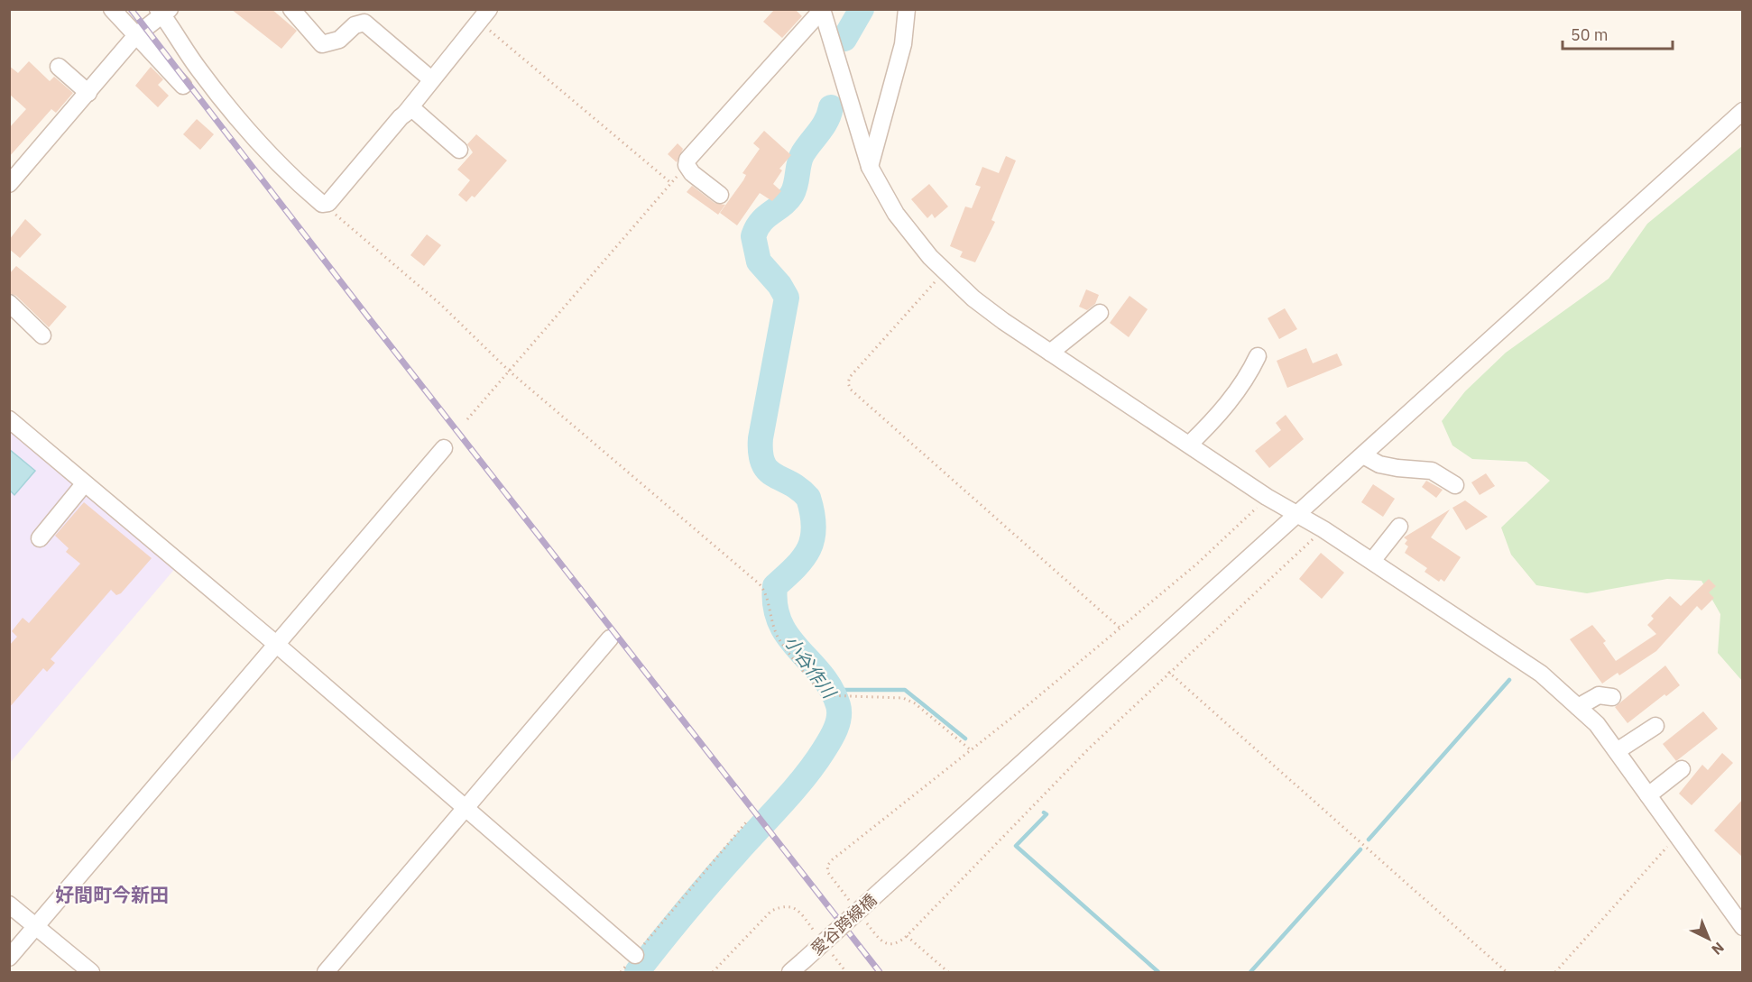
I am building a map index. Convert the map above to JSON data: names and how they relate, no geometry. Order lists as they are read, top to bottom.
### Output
{
  "streets": {
    "street": ["愛谷跨線橋"]
  },
  "districts": ["好間町今新田"],
  "water": ["小谷作川"],
  "scale_bar": "50 m",
  "north": "bottom right"
}
